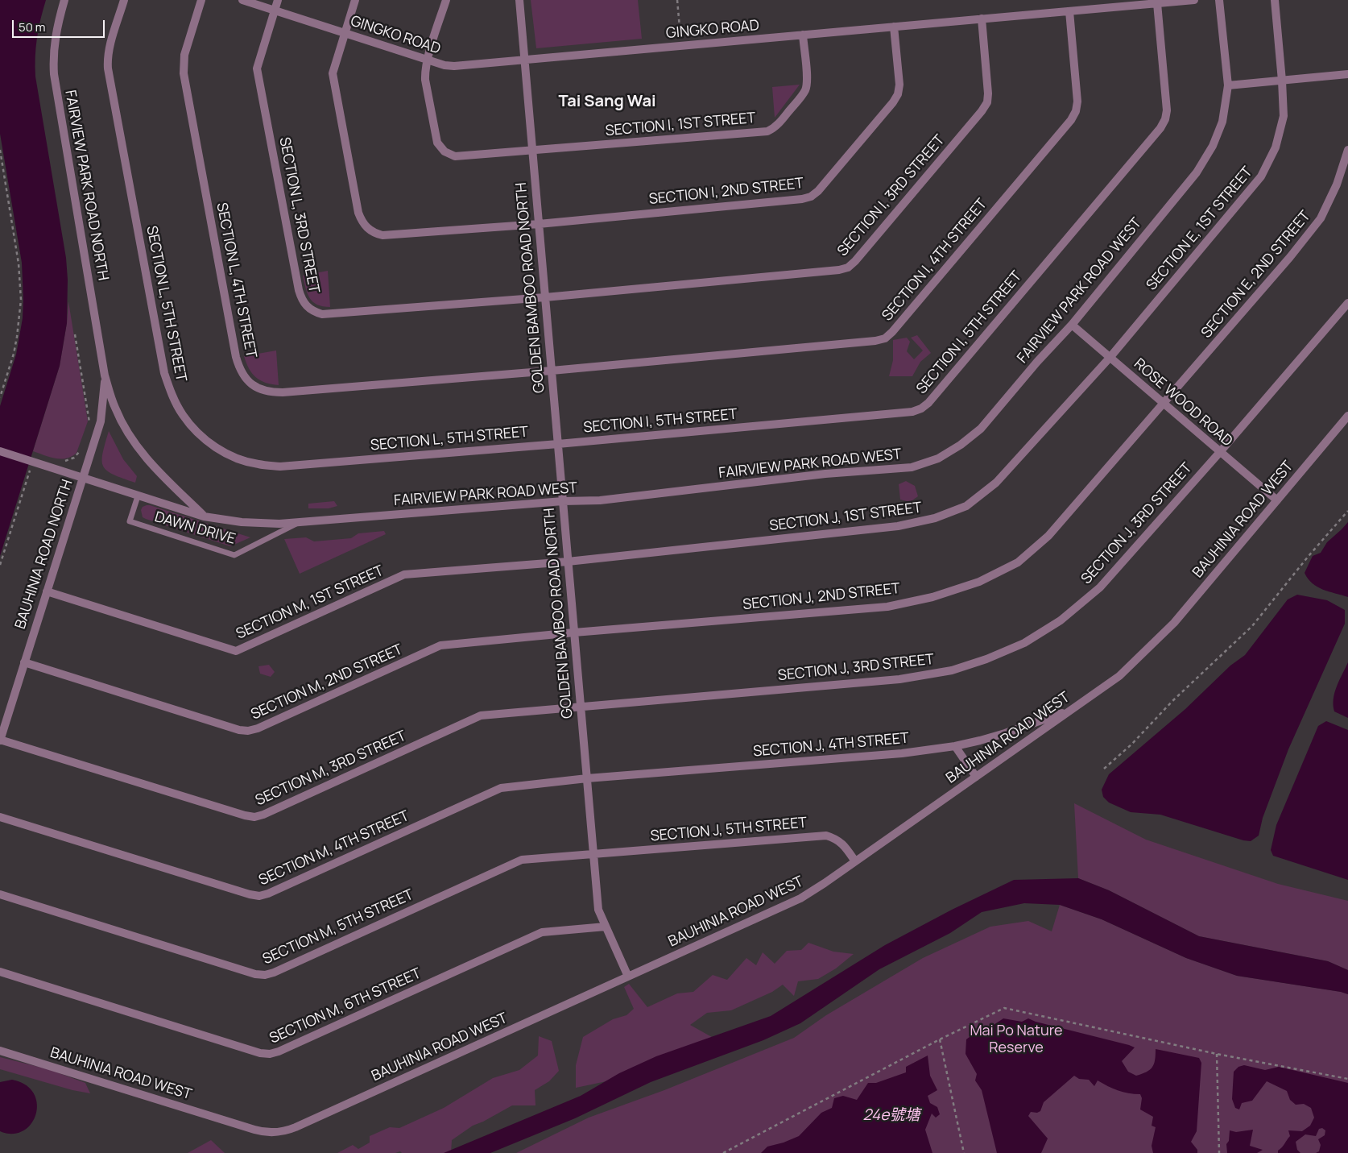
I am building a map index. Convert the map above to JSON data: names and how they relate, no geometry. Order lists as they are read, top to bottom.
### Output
{
  "streets": {
    "street": [
      "GINGKO ROAD",
      "SECTION I, 1ST STREET",
      "FAIRVIEW PARK ROAD NORTH",
      "SECTION I, 2ND STREET",
      "SECTION I, 3RD STREET",
      "SECTION L, 3RD STREET",
      "SECTION E, 1ST STREET",
      "SECTION I, 4TH STREET",
      "SECTION E, 2ND STREET",
      "SECTION L, 4TH STREET",
      "GOLDEN BAMBOO ROAD NORTH",
      "FAIRVIEW PARK ROAD WEST",
      "SECTION L, 5TH STREET",
      "SECTION I, 5TH STREET",
      "ROSE WOOD ROAD",
      "SECTION J, 1ST STREET",
      "BAUHINIA ROAD WEST",
      "SECTION J, 3RD STREET",
      "BAUHINIA ROAD NORTH",
      "SECTION J, 2ND STREET",
      "SECTION M, 1ST STREET",
      "SECTION M, 2ND STREET",
      "SECTION J, 4TH STREET",
      "SECTION M, 3RD STREET",
      "SECTION J, 5TH STREET",
      "SECTION M, 4TH STREET",
      "SECTION M, 5TH STREET",
      "SECTION M, 6TH STREET"
    ],
    "lane": ["DAWN DRIVE"]
  },
  "crossings": [
    ["GINGKO ROAD", "SECTION I, 1ST STREET"],
    ["GINGKO ROAD", "SECTION I, 2ND STREET"],
    ["GINGKO ROAD", "SECTION I, 3RD STREET"],
    ["GINGKO ROAD", "SECTION L, 3RD STREET"],
    ["GINGKO ROAD", "SECTION I, 4TH STREET"],
    ["GINGKO ROAD", "GOLDEN BAMBOO ROAD NORTH"],
    ["GINGKO ROAD", "SECTION I, 5TH STREET"],
    ["SECTION I, 1ST STREET", "GOLDEN BAMBOO ROAD NORTH"],
    ["FAIRVIEW PARK ROAD NORTH", "BAUHINIA ROAD NORTH"],
    ["SECTION I, 2ND STREET", "GOLDEN BAMBOO ROAD NORTH"],
    ["SECTION I, 3RD STREET", "SECTION L, 3RD STREET"],
    ["SECTION I, 3RD STREET", "GOLDEN BAMBOO ROAD NORTH"],
    ["SECTION L, 3RD STREET", "GOLDEN BAMBOO ROAD NORTH"],
    ["SECTION E, 1ST STREET", "ROSE WOOD ROAD"],
    ["SECTION E, 1ST STREET", "SECTION J, 1ST STREET"],
    ["SECTION I, 4TH STREET", "SECTION L, 4TH STREET"],
    ["SECTION I, 4TH STREET", "GOLDEN BAMBOO ROAD NORTH"],
    ["SECTION E, 2ND STREET", "ROSE WOOD ROAD"],
    ["SECTION E, 2ND STREET", "SECTION J, 2ND STREET"],
    ["SECTION L, 4TH STREET", "GOLDEN BAMBOO ROAD NORTH"],
    ["GOLDEN BAMBOO ROAD NORTH", "FAIRVIEW PARK ROAD WEST"],
    ["GOLDEN BAMBOO ROAD NORTH", "SECTION L, 5TH STREET"],
    ["GOLDEN BAMBOO ROAD NORTH", "SECTION I, 5TH STREET"],
    ["GOLDEN BAMBOO ROAD NORTH", "SECTION J, 1ST STREET"],
    ["GOLDEN BAMBOO ROAD NORTH", "BAUHINIA ROAD WEST"],
    ["GOLDEN BAMBOO ROAD NORTH", "SECTION J, 3RD STREET"],
    ["GOLDEN BAMBOO ROAD NORTH", "SECTION J, 2ND STREET"],
    ["GOLDEN BAMBOO ROAD NORTH", "SECTION M, 1ST STREET"],
    ["GOLDEN BAMBOO ROAD NORTH", "SECTION M, 2ND STREET"],
    ["GOLDEN BAMBOO ROAD NORTH", "SECTION J, 4TH STREET"],
    ["GOLDEN BAMBOO ROAD NORTH", "SECTION M, 3RD STREET"],
    ["GOLDEN BAMBOO ROAD NORTH", "SECTION J, 5TH STREET"],
    ["GOLDEN BAMBOO ROAD NORTH", "SECTION M, 4TH STREET"],
    ["GOLDEN BAMBOO ROAD NORTH", "SECTION M, 5TH STREET"],
    ["GOLDEN BAMBOO ROAD NORTH", "SECTION M, 6TH STREET"],
    ["FAIRVIEW PARK ROAD WEST", "ROSE WOOD ROAD"],
    ["FAIRVIEW PARK ROAD WEST", "DAWN DRIVE"],
    ["FAIRVIEW PARK ROAD WEST", "BAUHINIA ROAD NORTH"],
    ["SECTION L, 5TH STREET", "SECTION I, 5TH STREET"],
    ["ROSE WOOD ROAD", "SECTION J, 1ST STREET"],
    ["ROSE WOOD ROAD", "BAUHINIA ROAD WEST"],
    ["ROSE WOOD ROAD", "SECTION J, 3RD STREET"],
    ["ROSE WOOD ROAD", "SECTION J, 2ND STREET"],
    ["SECTION J, 1ST STREET", "SECTION M, 1ST STREET"],
    ["BAUHINIA ROAD WEST", "SECTION J, 4TH STREET"],
    ["BAUHINIA ROAD WEST", "SECTION J, 5TH STREET"],
    ["SECTION J, 3RD STREET", "SECTION M, 3RD STREET"],
    ["BAUHINIA ROAD NORTH", "SECTION M, 1ST STREET"],
    ["BAUHINIA ROAD NORTH", "SECTION M, 2ND STREET"],
    ["BAUHINIA ROAD NORTH", "SECTION M, 3RD STREET"],
    ["SECTION J, 2ND STREET", "SECTION M, 2ND STREET"],
    ["SECTION J, 4TH STREET", "SECTION M, 4TH STREET"],
    ["SECTION J, 5TH STREET", "SECTION M, 5TH STREET"]
  ],
  "districts": ["Tai Sang Wai"],
  "water": ["24e號塘"],
  "parks": ["Mai Po Nature Reserve"],
  "scale_bar": "50 m"
}
